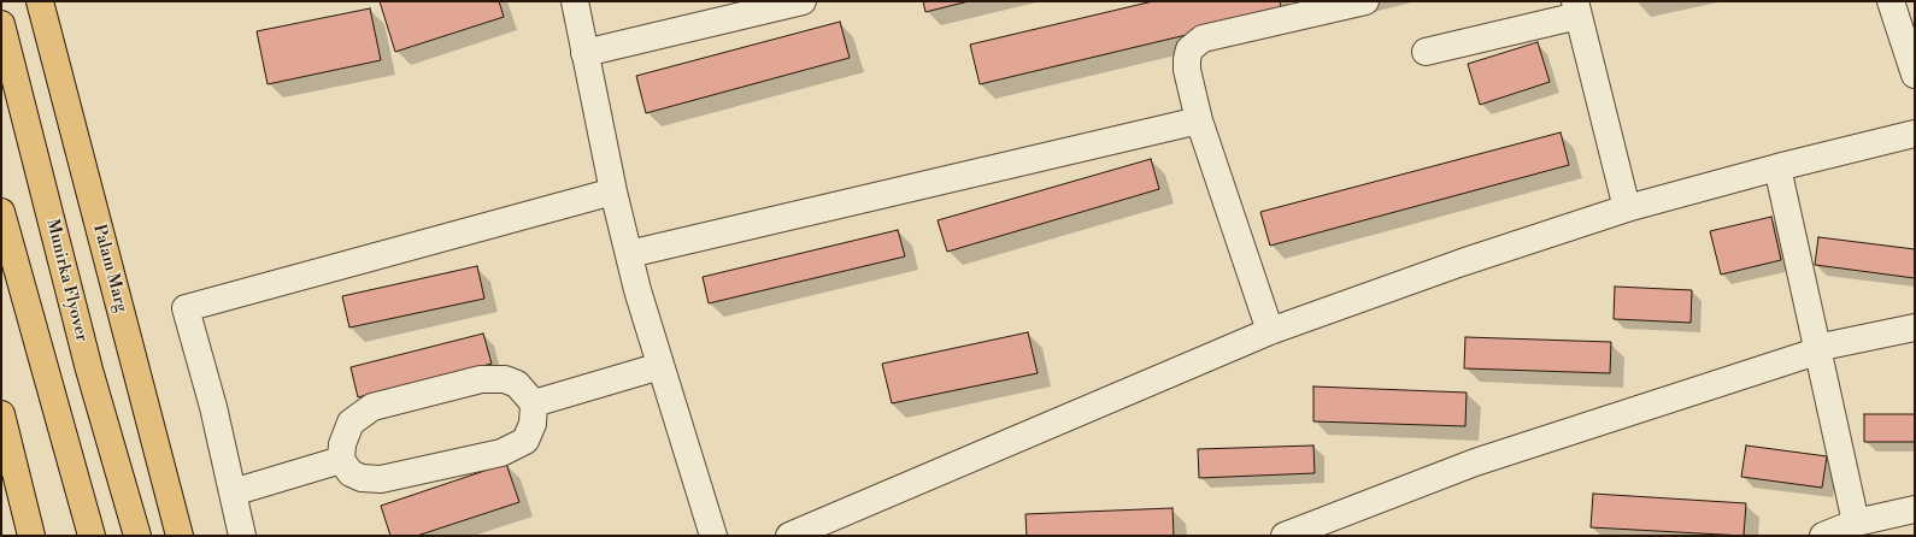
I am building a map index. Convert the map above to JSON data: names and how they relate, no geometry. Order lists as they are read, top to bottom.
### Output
{
  "streets": {
    "main road": ["Palam Marg", "Munirka Flyover"]
  }
}
